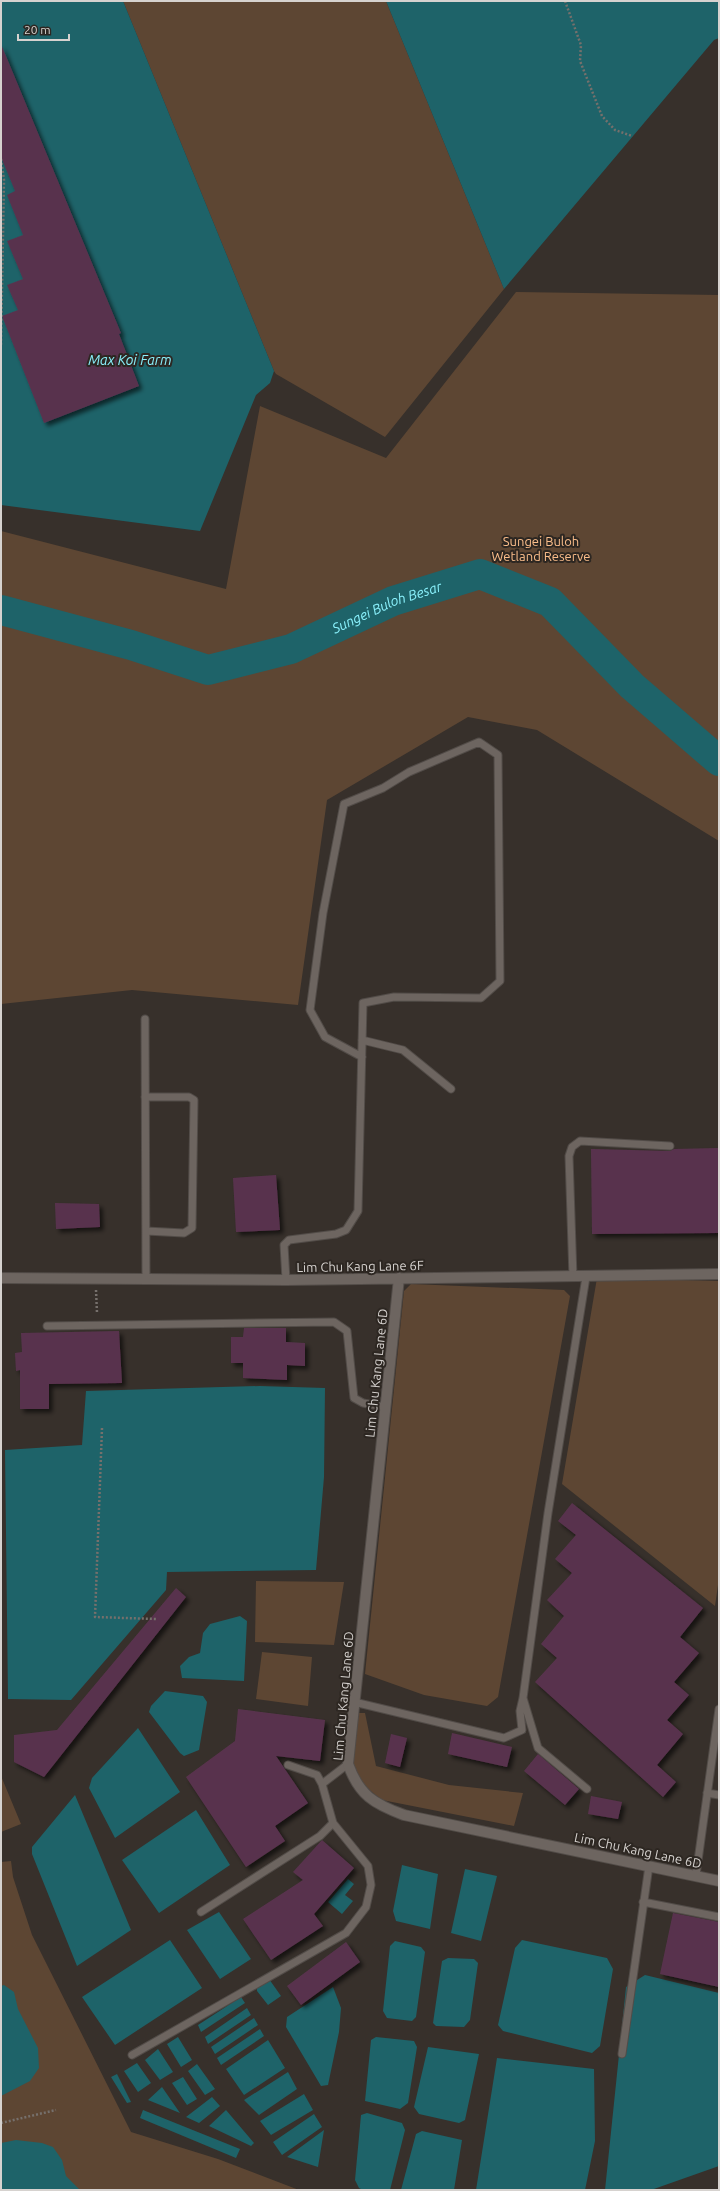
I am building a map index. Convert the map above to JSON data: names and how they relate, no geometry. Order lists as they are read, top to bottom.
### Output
{
  "streets": {
    "street": ["Lim Chu Kang Lane 6F", "Lim Chu Kang Lane 6D"]
  },
  "crossings": [
    ["Lim Chu Kang Lane 6F", "Lim Chu Kang Lane 6D"]
  ],
  "water": ["Max Koi Farm", "Sungei Buloh Besar"],
  "parks": ["Sungei Buloh Wetland Reserve"],
  "scale_bar": "20 m"
}
